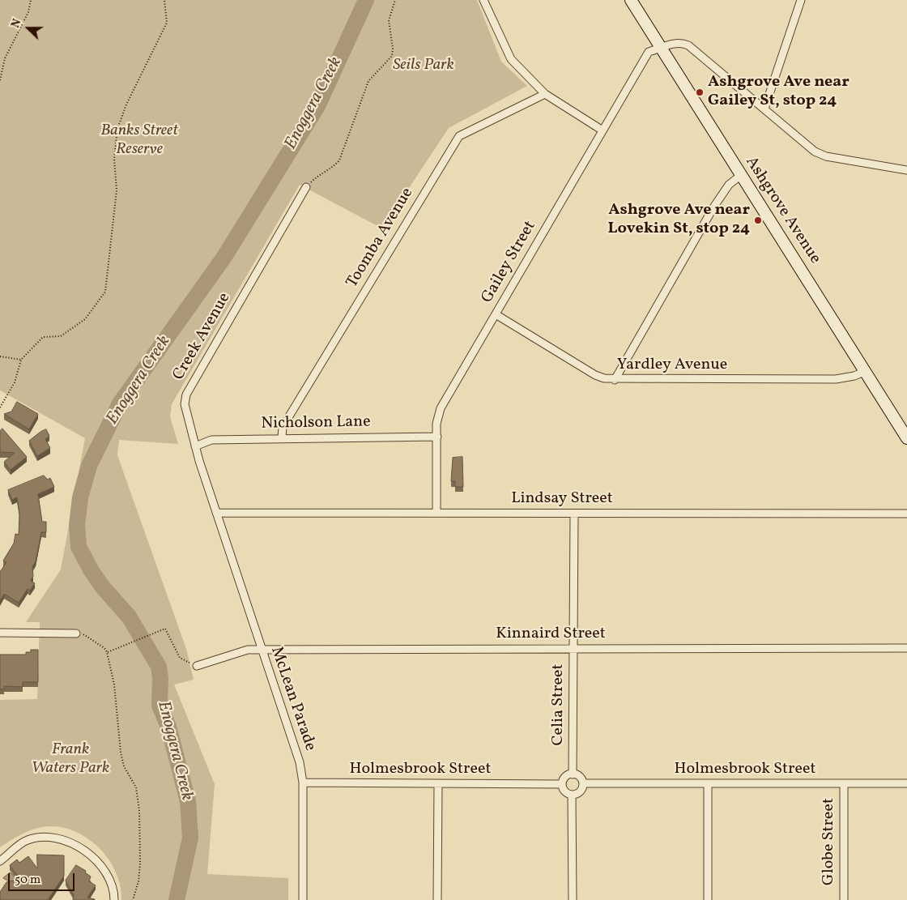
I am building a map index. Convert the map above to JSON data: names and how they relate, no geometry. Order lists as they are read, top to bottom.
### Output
{
  "streets": {
    "main road": ["Ashgrove Avenue"],
    "street": [
      "Toomba Avenue",
      "Gailey Street",
      "Creek Avenue",
      "Yardley Avenue",
      "Nicholson Lane",
      "Lindsay Street",
      "Kinnaird Street",
      "McLean Parade",
      "Celia Street",
      "Holmesbrook Street",
      "Globe Street"
    ]
  },
  "crossings": [
    ["Ashgrove Avenue", "Gailey Street"],
    ["Ashgrove Avenue", "Yardley Avenue"],
    ["Toomba Avenue", "Nicholson Lane"],
    ["Gailey Street", "Yardley Avenue"],
    ["Gailey Street", "Nicholson Lane"],
    ["Gailey Street", "Lindsay Street"],
    ["Creek Avenue", "Nicholson Lane"],
    ["Creek Avenue", "Lindsay Street"],
    ["Creek Avenue", "McLean Parade"],
    ["Lindsay Street", "McLean Parade"],
    ["Lindsay Street", "Celia Street"],
    ["Kinnaird Street", "McLean Parade"],
    ["Kinnaird Street", "Celia Street"],
    ["McLean Parade", "Holmesbrook Street"],
    ["Celia Street", "Holmesbrook Street"],
    ["Holmesbrook Street", "Globe Street"]
  ],
  "water": ["Enoggera Creek"],
  "parks": ["Seils Park", "Banks Street Reserve", "Frank Waters Park"],
  "places": ["Ashgrove Ave near Gailey St, stop 24", "Ashgrove Ave near Lovekin St, stop 24"],
  "scale_bar": "50 m",
  "north": "left"
}
